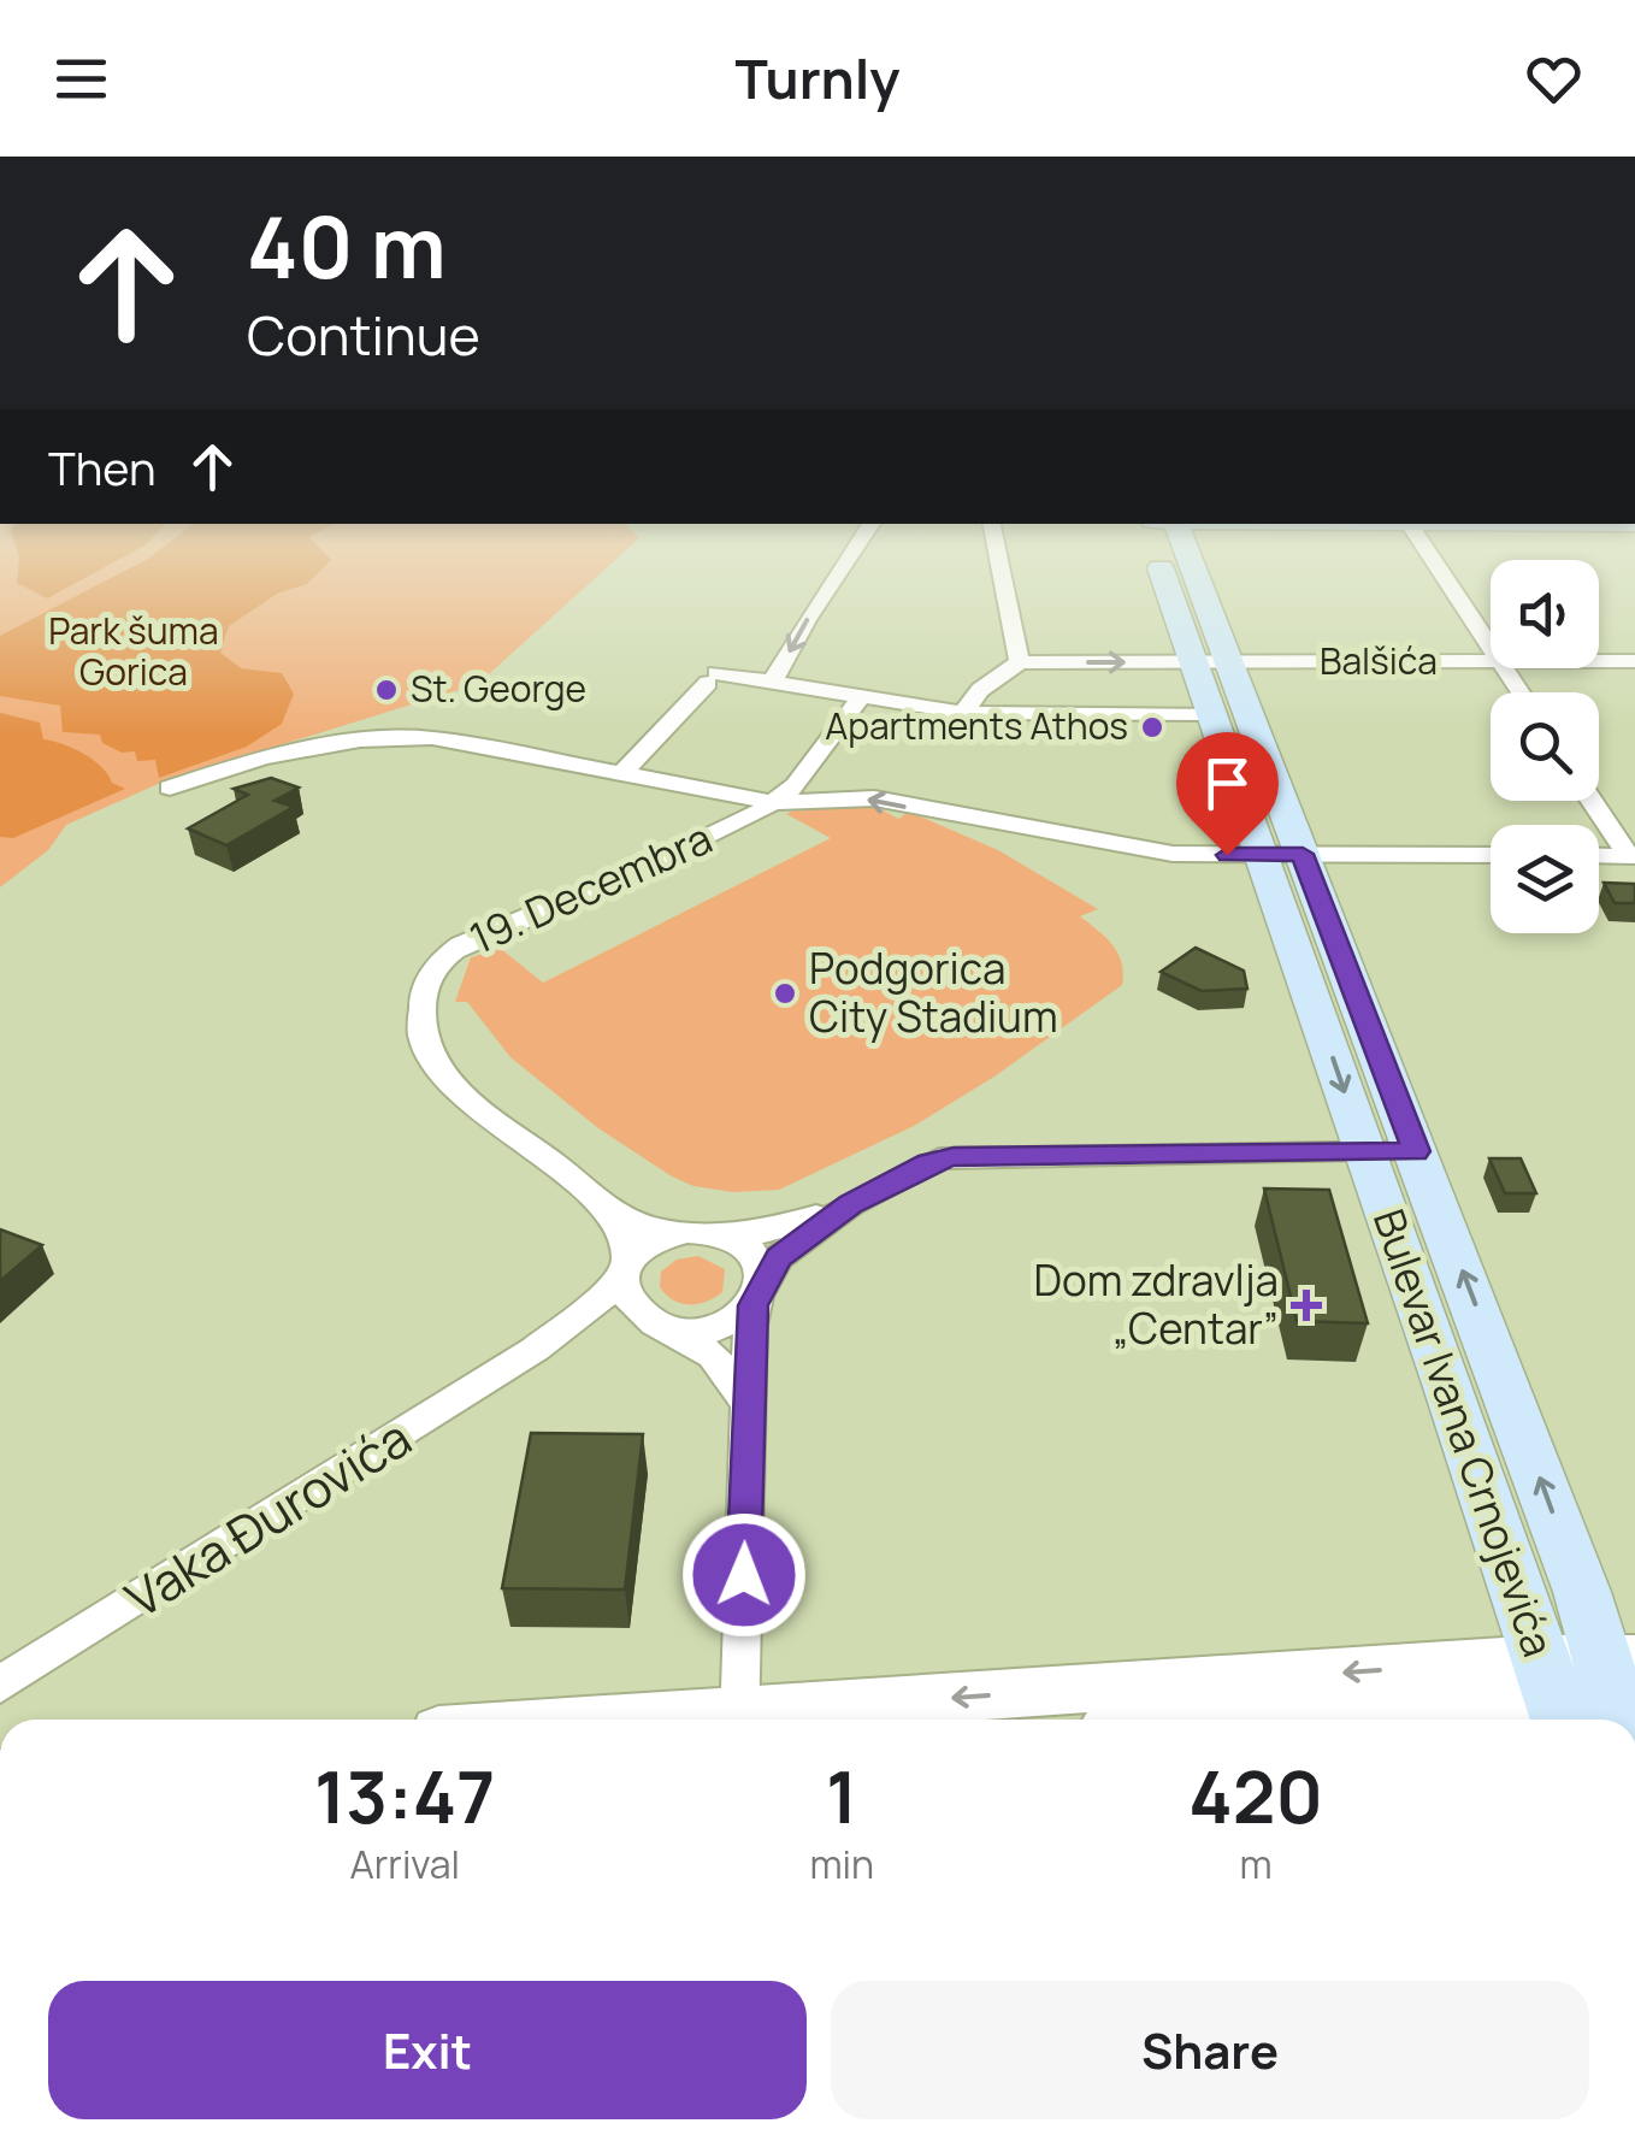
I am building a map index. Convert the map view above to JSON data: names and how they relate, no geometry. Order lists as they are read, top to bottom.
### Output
{
  "streets": {
    "main road": ["Bulevar Ivana Crnojevića"],
    "street": ["Balšića", "19. Decembra", "Vaka Đurovića"]
  },
  "crossings": [
    ["Balšića", "Bulevar Ivana Crnojevića"],
    ["19. Decembra", "Bulevar Ivana Crnojevića"]
  ],
  "parks": ["Park šuma Gorica"],
  "places": {
    "other": ["St. George", "Apartments Athos", "Podgorica City Stadium"],
    "health": ["Dom zdravlja „Centar”"]
  },
  "page": {
    "header": "Turnly",
    "turn": ["40 m", "Continue"],
    "then": "Then",
    "eta": [
      "13:47",
      "Arrival",
      "1",
      "min",
      "420",
      "m"
    ],
    "buttons": ["Exit", "Share"]
  }
}
